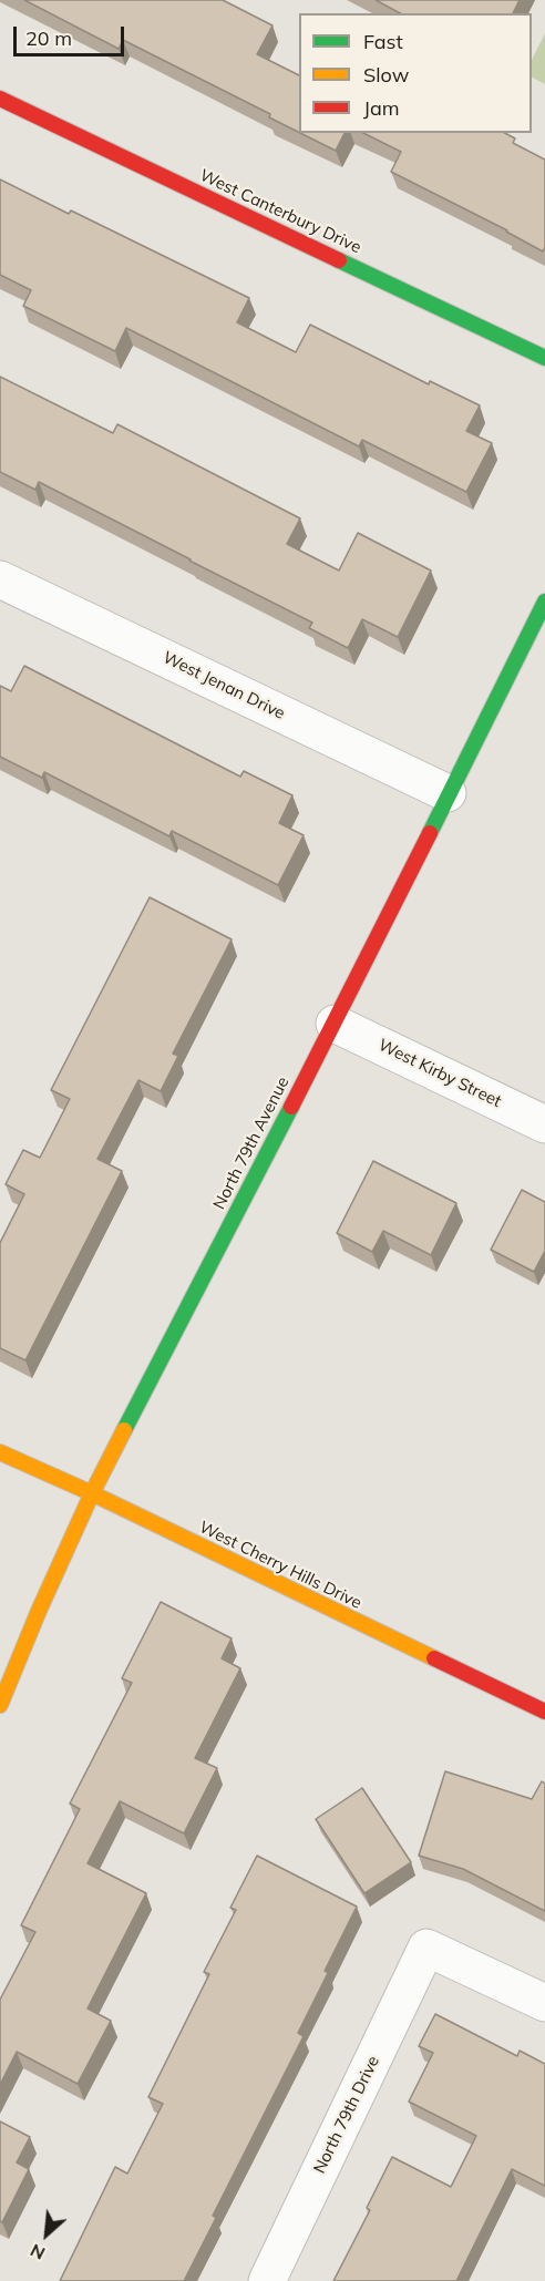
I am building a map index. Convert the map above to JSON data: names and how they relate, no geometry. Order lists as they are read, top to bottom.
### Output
{
  "streets": {
    "street": [
      "West Canterbury Drive",
      "West Jenan Drive",
      "West Kirby Street",
      "North 79th Avenue",
      "West Cherry Hills Drive",
      "North 79th Drive"
    ]
  },
  "crossings": [
    ["West Jenan Drive", "North 79th Avenue"],
    ["West Kirby Street", "North 79th Avenue"],
    ["North 79th Avenue", "West Cherry Hills Drive"]
  ],
  "legend": ["Fast", "Slow", "Jam"],
  "scale_bar": "20 m",
  "north": "bottom left"
}
